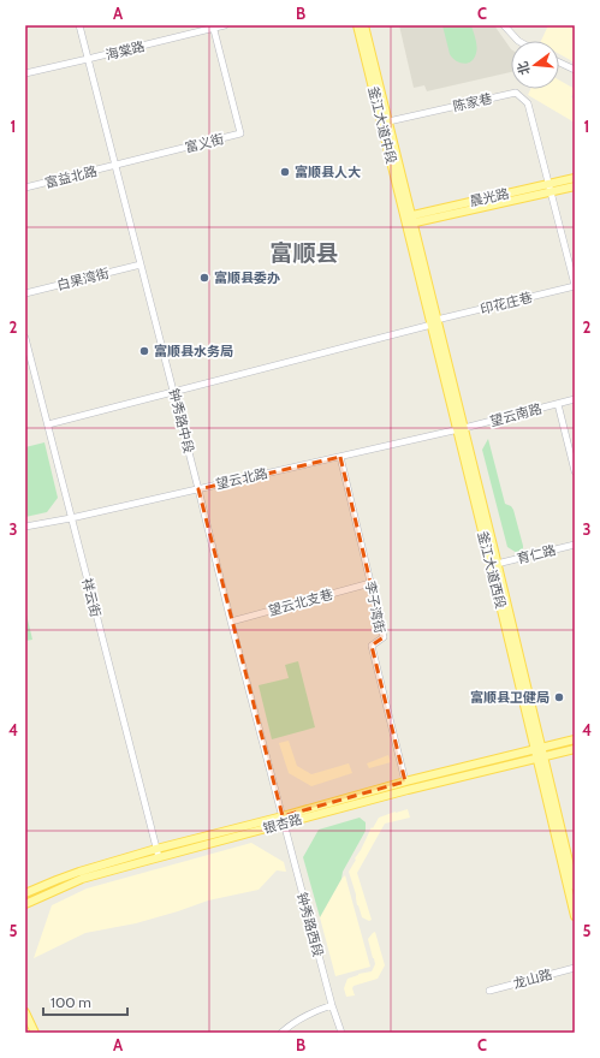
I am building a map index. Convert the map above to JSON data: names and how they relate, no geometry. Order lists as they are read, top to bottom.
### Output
{
  "streets": {
    "main road": [
      "釜江大道中段",
      "晨光路",
      "釜江大道西段",
      "银杏路"
    ],
    "street": [
      "海棠路",
      "陈家巷",
      "富义街",
      "富益北路",
      "白果湾街",
      "印花庄巷",
      "望云南路",
      "钟秀路中段",
      "望云北路",
      "育仁路",
      "祥云街",
      "望云北支巷",
      "李子湾街",
      "钟秀路西段",
      "龙山路"
    ]
  },
  "crossings": [
    ["海棠路", "富义街"],
    ["海棠路", "钟秀路中段"],
    ["陈家巷", "釜江大道中段"],
    ["陈家巷", "晨光路"],
    ["釜江大道中段", "晨光路"],
    ["釜江大道中段", "釜江大道西段"],
    ["富义街", "富益北路"],
    ["富义街", "钟秀路中段"],
    ["富益北路", "钟秀路中段"],
    ["晨光路", "釜江大道西段"],
    ["白果湾街", "钟秀路中段"],
    ["印花庄巷", "钟秀路中段"],
    ["印花庄巷", "釜江大道西段"],
    ["印花庄巷", "祥云街"],
    ["望云南路", "望云北路"],
    ["望云南路", "釜江大道西段"],
    ["钟秀路中段", "望云北路"],
    ["钟秀路中段", "望云北支巷"],
    ["钟秀路中段", "银杏路"],
    ["钟秀路中段", "钟秀路西段"],
    ["望云北路", "釜江大道西段"],
    ["望云北路", "祥云街"],
    ["望云北路", "李子湾街"],
    ["育仁路", "釜江大道西段"],
    ["釜江大道西段", "银杏路"],
    ["祥云街", "银杏路"],
    ["望云北支巷", "李子湾街"],
    ["李子湾街", "银杏路"],
    ["银杏路", "钟秀路西段"]
  ],
  "districts": ["富顺县"],
  "places": [
    "富顺县人大",
    "富顺县委办",
    "富顺县水务局",
    "富顺县卫健局"
  ],
  "scale_bar": "100 m",
  "north": "left",
  "grid": {
    "columns": ["A", "B", "C"],
    "rows": [
      "1",
      "2",
      "3",
      "4",
      "5"
    ]
  }
}
